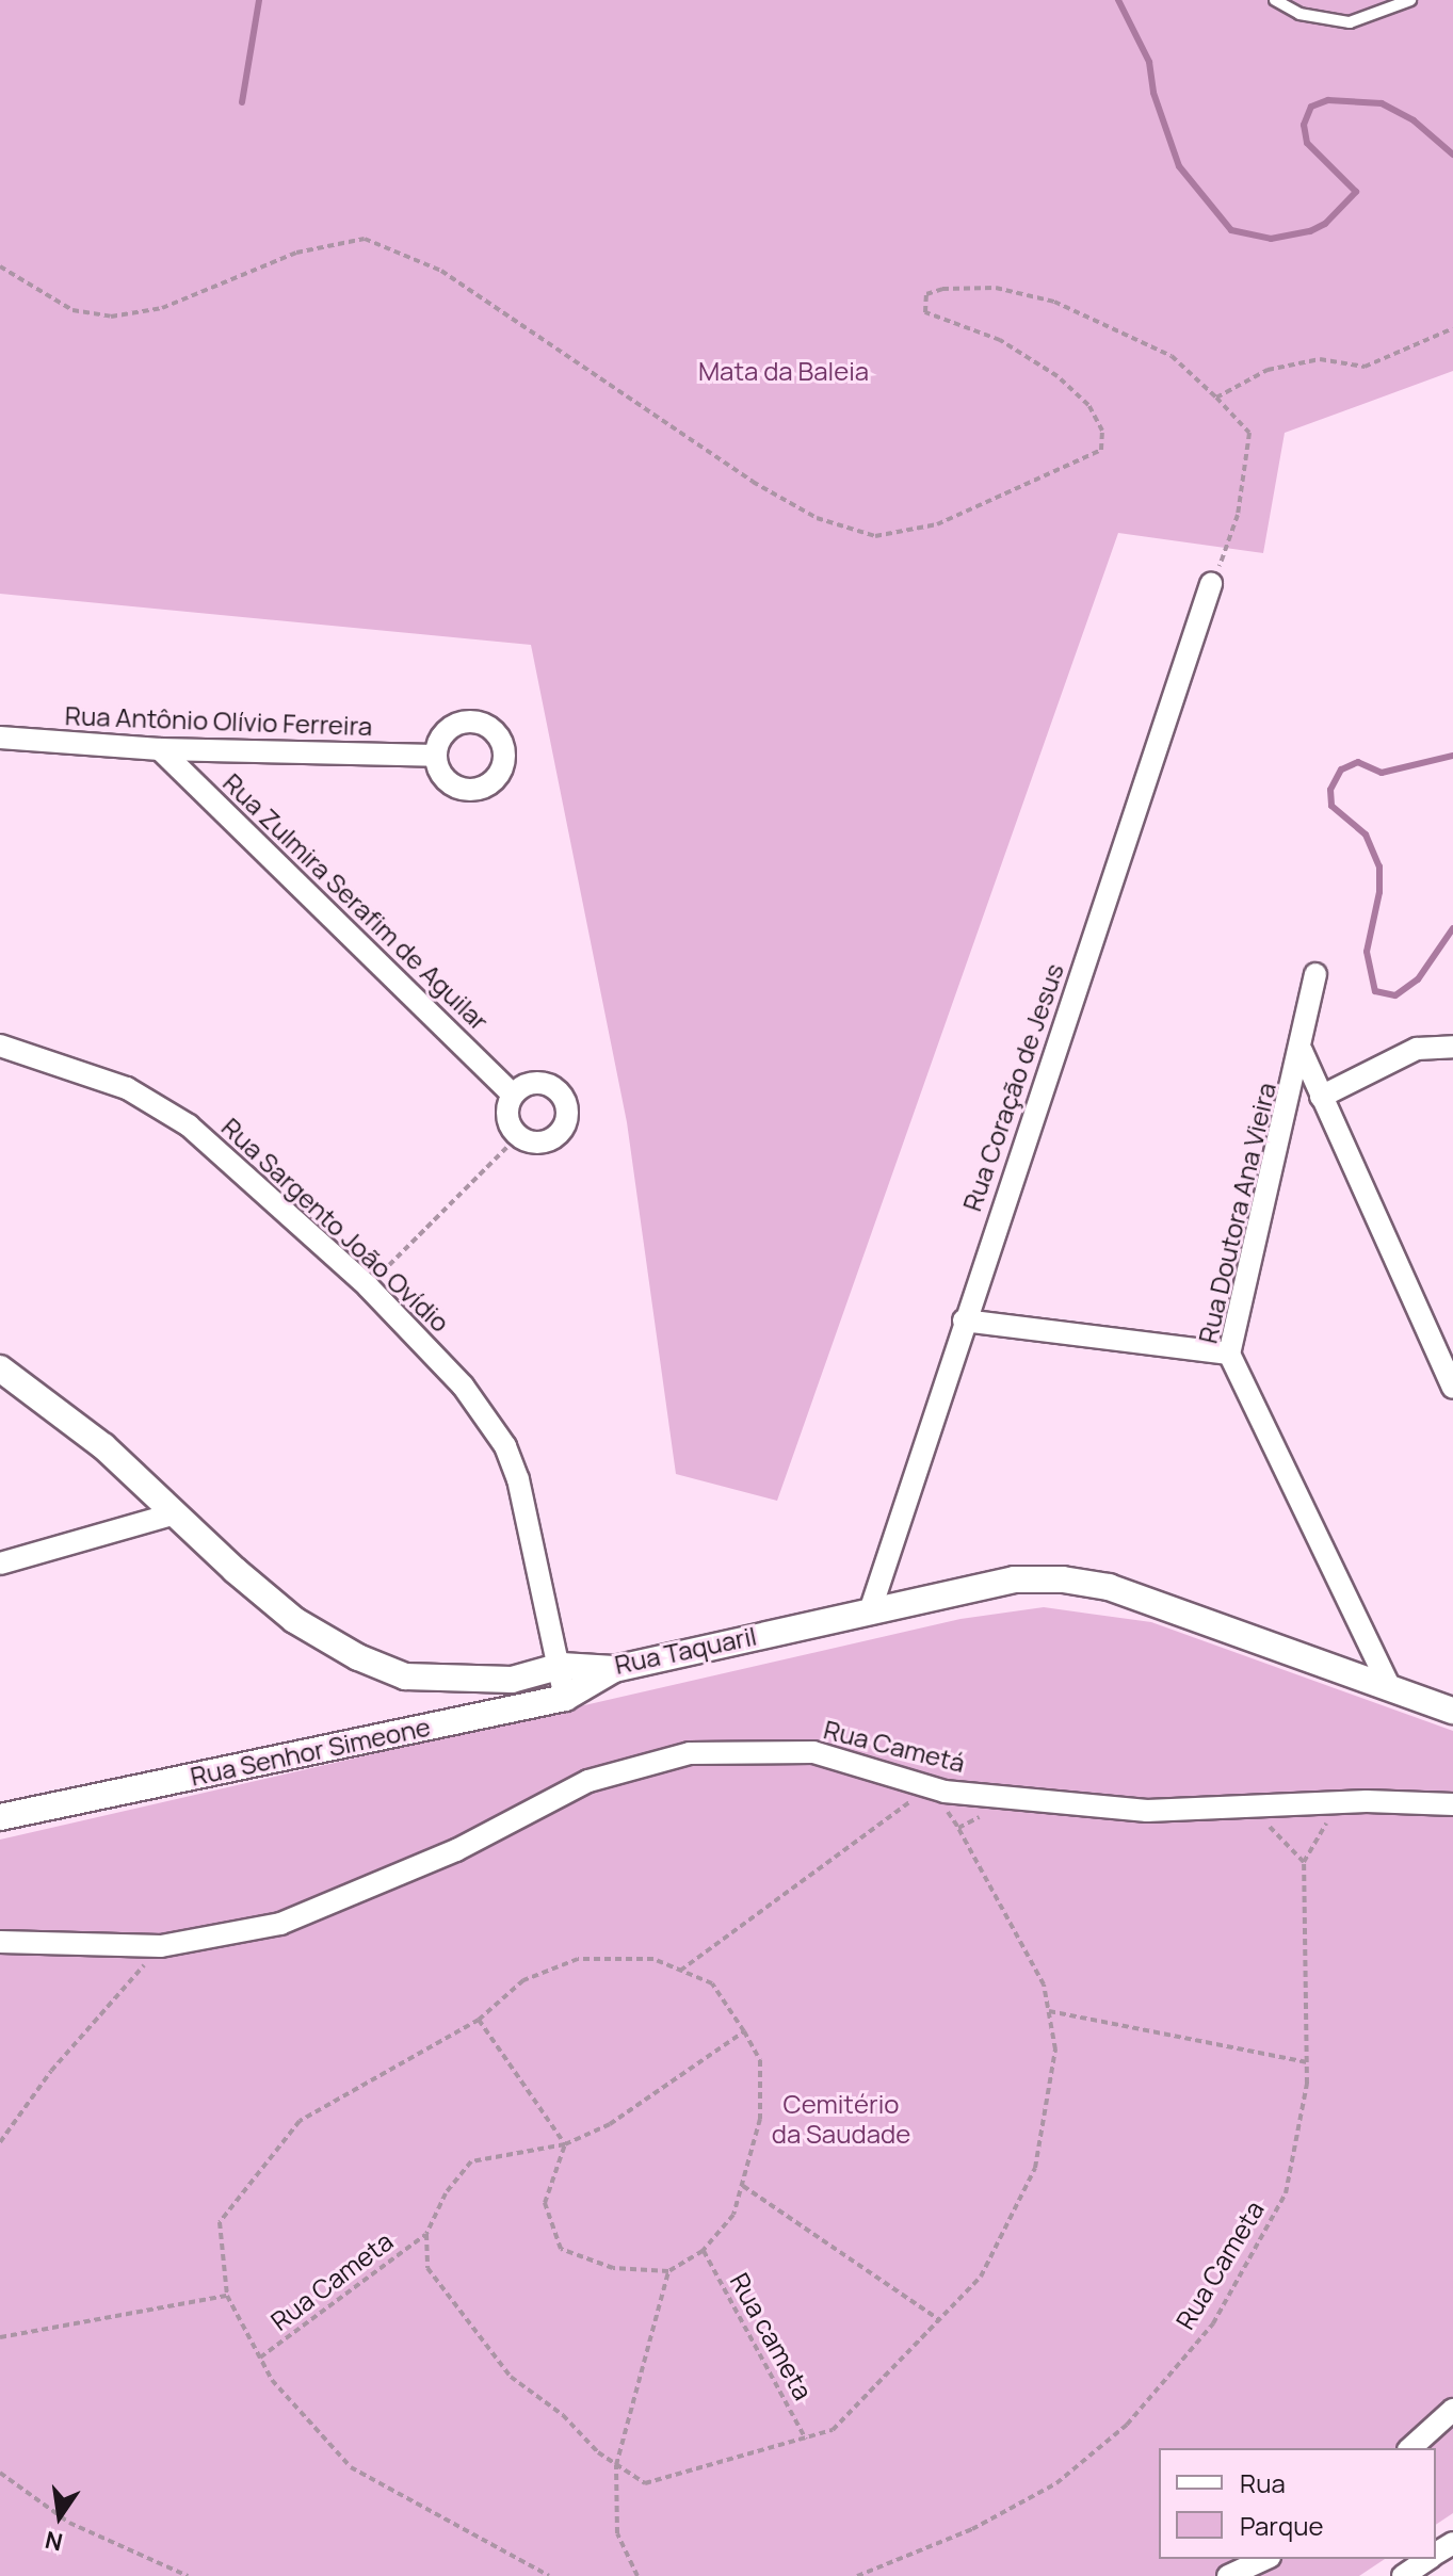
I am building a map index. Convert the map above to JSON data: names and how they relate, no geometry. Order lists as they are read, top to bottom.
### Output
{
  "streets": {
    "street": [
      "Rua Antônio Olívio Ferreira",
      "Rua Zulmira Serafim de Aguilar",
      "Rua Coração de Jesus",
      "Rua Doutora Ana Vieira",
      "Rua Sargento João Ovídio",
      "Rua Taquaril",
      "Rua Cametá",
      "Rua Senhor Simeone"
    ],
    "path": ["Rua Cameta", "Rua cameta"]
  },
  "crossings": [
    ["Rua Antônio Olívio Ferreira", "Rua Zulmira Serafim de Aguilar"],
    ["Rua Coração de Jesus", "Rua Taquaril"],
    ["Rua Doutora Ana Vieira", "Rua Taquaril"],
    ["Rua Sargento João Ovídio", "Rua Taquaril"],
    ["Rua Sargento João Ovídio", "Rua Senhor Simeone"],
    ["Rua Taquaril", "Rua Senhor Simeone"],
    ["Rua Cametá", "Rua Cameta"],
    ["Rua Cameta", "Rua cameta"]
  ],
  "parks": ["Mata da Baleia", "Cemitério da Saudade"],
  "legend": ["Rua", "Parque"],
  "north": "bottom"
}
